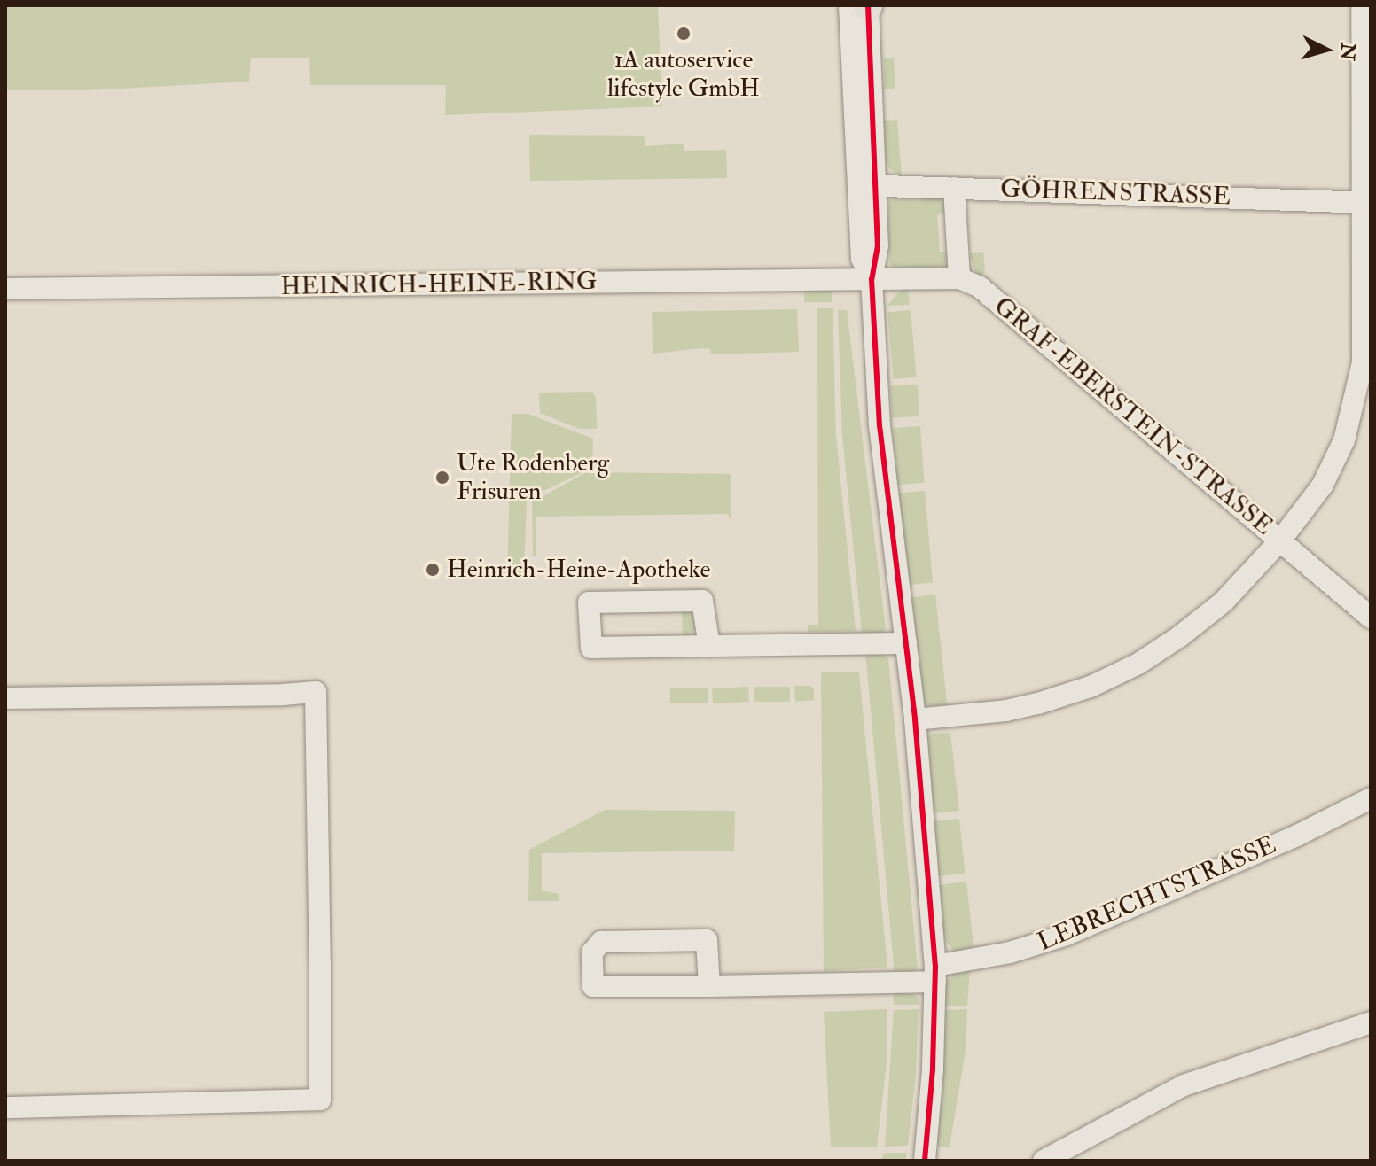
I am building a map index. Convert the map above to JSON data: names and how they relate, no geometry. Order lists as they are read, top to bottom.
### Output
{
  "streets": {
    "street": [
      "GÖHRENSTRASSE",
      "HEINRICH-HEINE-RING",
      "GRAF-EBERSTEIN-STRASSE",
      "LEBRECHTSTRASSE"
    ]
  },
  "places": ["1A autoservice lifestyle GmbH", "Ute Rodenberg Frisuren", "Heinrich-Heine-Apotheke"],
  "north": "right"
}
